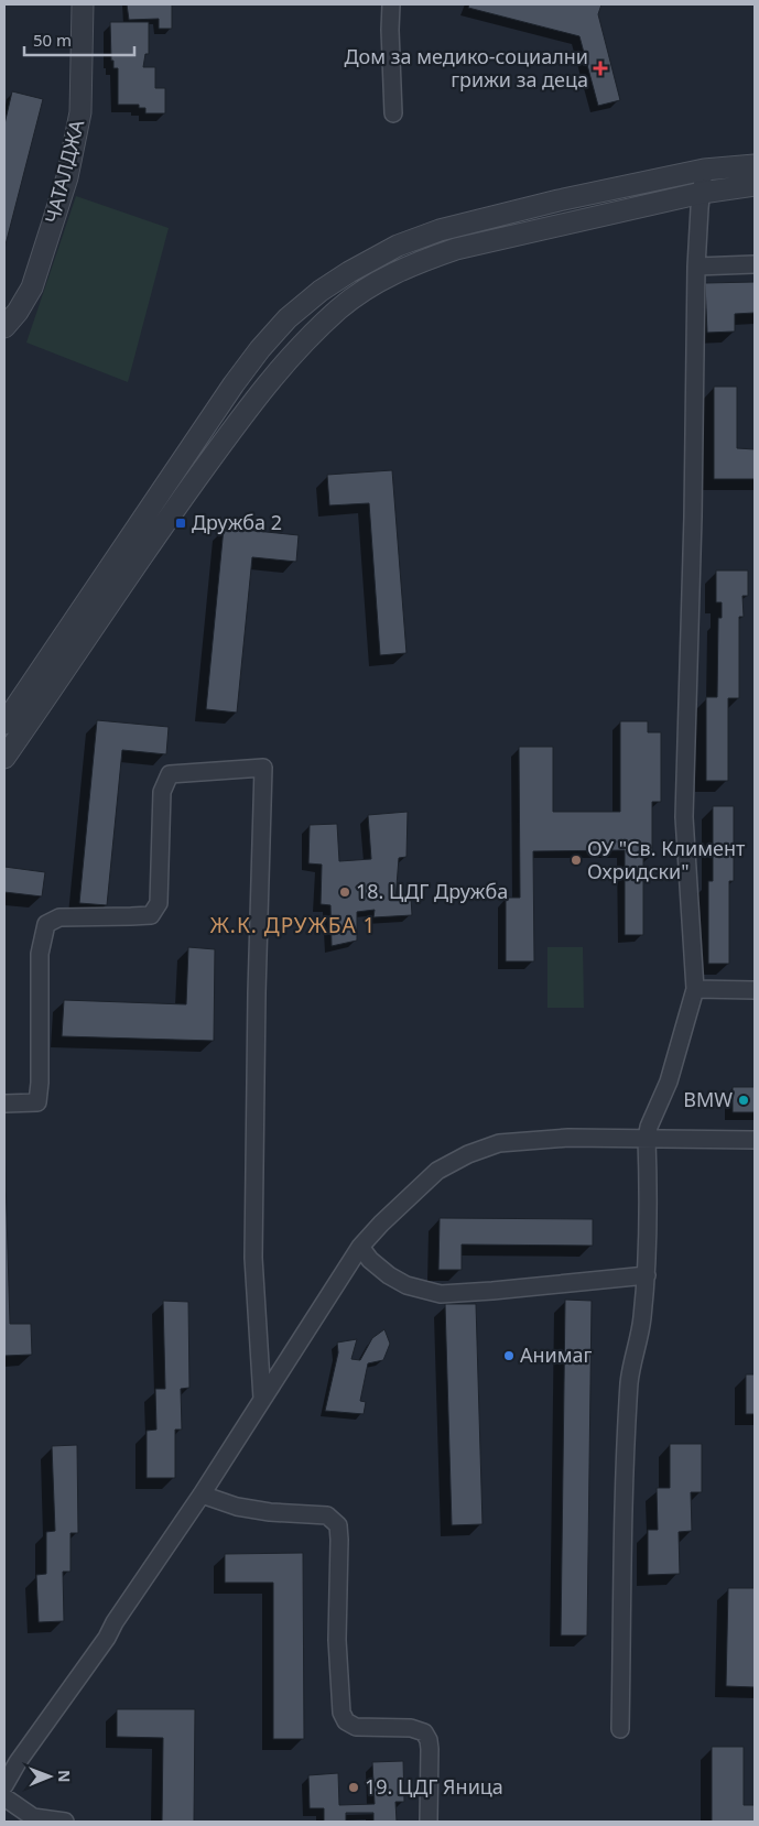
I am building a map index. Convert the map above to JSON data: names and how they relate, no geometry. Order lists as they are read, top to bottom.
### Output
{
  "streets": {
    "street": ["ЧАТАЛДЖА"]
  },
  "districts": ["Ж.К. ДРУЖБА 1"],
  "places": {
    "health": ["Дом за медико-социални грижи за деца"],
    "transit": ["Дружба 2"],
    "other": [
      "ОУ \"Св. Климент Охридски\"",
      "18. ЦДГ Дружба",
      "BMW",
      "Анимаг",
      "19. ЦДГ Яница"
    ]
  },
  "scale_bar": "50 m",
  "north": "right"
}
